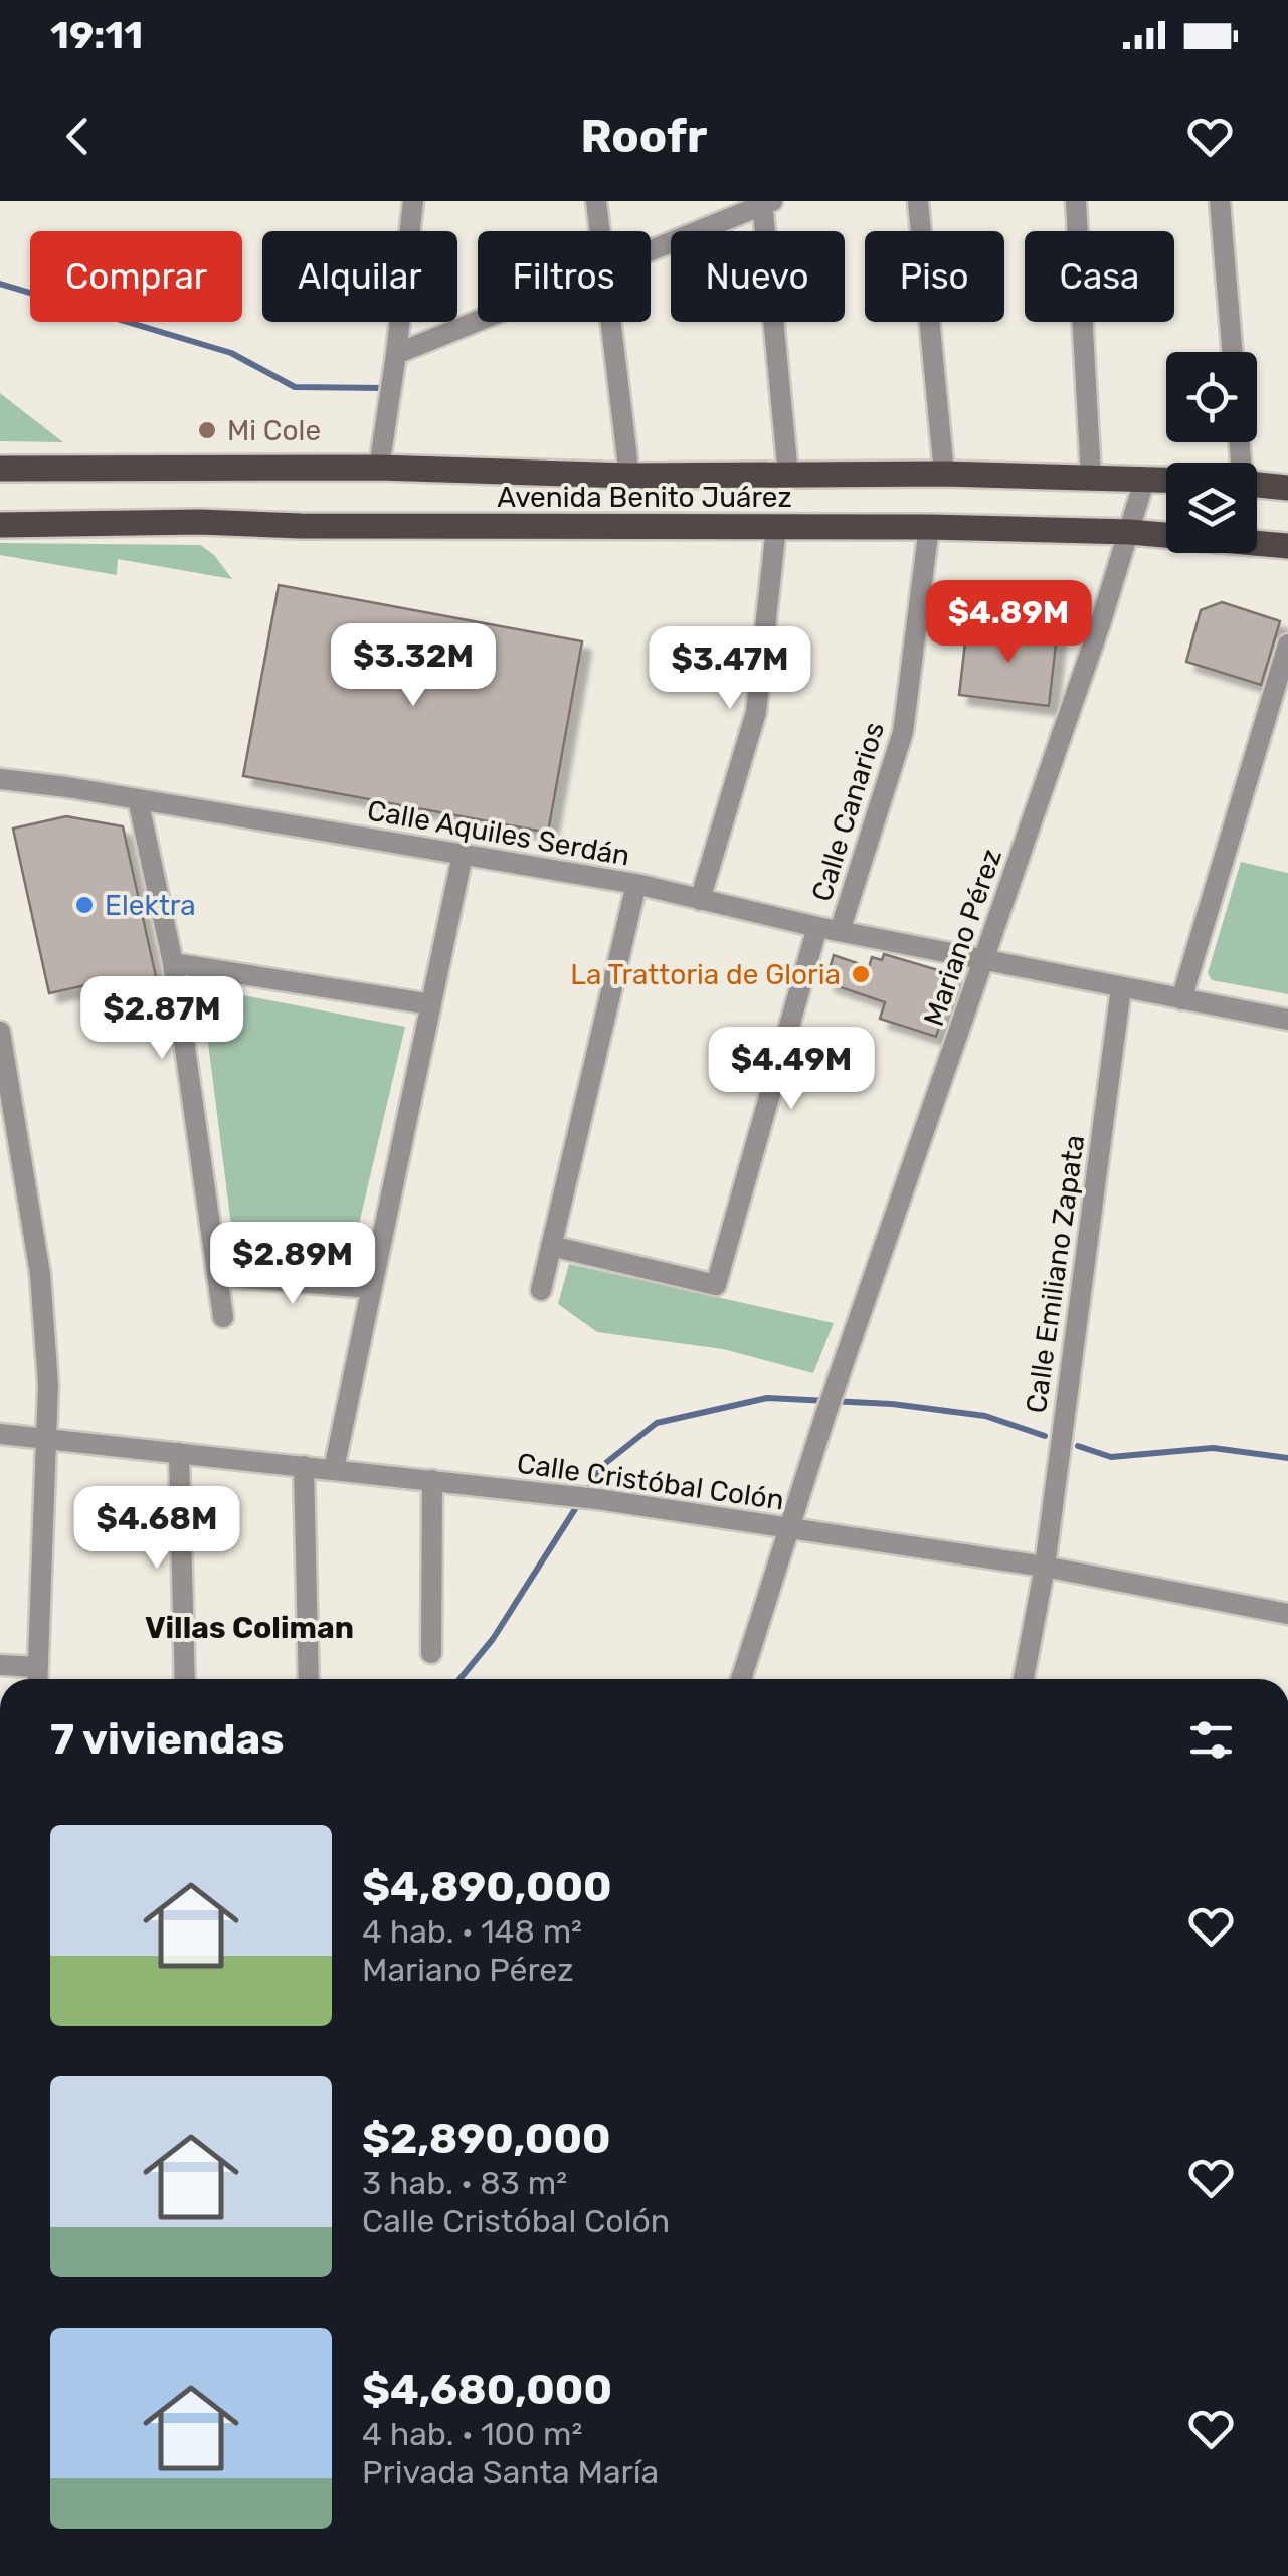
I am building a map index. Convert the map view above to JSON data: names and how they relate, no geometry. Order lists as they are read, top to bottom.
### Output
{
  "streets": {
    "main road": ["Avenida Benito Juárez"],
    "street": [
      "Calle Canarios",
      "Calle Aquiles Serdán",
      "Mariano Pérez",
      "Calle Emiliano Zapata",
      "Calle Cristóbal Colón"
    ]
  },
  "crossings": [
    ["Avenida Benito Juárez", "Calle Canarios"],
    ["Avenida Benito Juárez", "Mariano Pérez"],
    ["Calle Canarios", "Calle Aquiles Serdán"],
    ["Calle Aquiles Serdán", "Mariano Pérez"],
    ["Calle Aquiles Serdán", "Calle Emiliano Zapata"],
    ["Mariano Pérez", "Calle Cristóbal Colón"],
    ["Calle Emiliano Zapata", "Calle Cristóbal Colón"]
  ],
  "districts": ["Villas Coliman"],
  "places": ["Mi Cole", "Elektra", "La Trattoria de Gloria"],
  "page": {
    "status": "19:11",
    "header": "Roofr",
    "chip": [
      "Comprar",
      "Alquilar",
      "Filtros",
      "Nuevo",
      "Piso",
      "Casa"
    ],
    "price": [
      "$4.89M",
      "$3.32M",
      "$3.47M",
      "$2.87M",
      "$4.49M",
      "$2.89M",
      "$4.68M"
    ],
    "heading": "7 viviendas",
    "list": [
      {
        "name": "$4,890,000",
        "note": "4 hab. · 148 m² · Mariano Pérez"
      },
      {
        "name": "$2,890,000",
        "note": "3 hab. · 83 m² · Calle Cristóbal Colón"
      },
      {
        "name": "$4,680,000",
        "note": "4 hab. · 100 m² · Privada Santa María"
      }
    ]
  }
}
